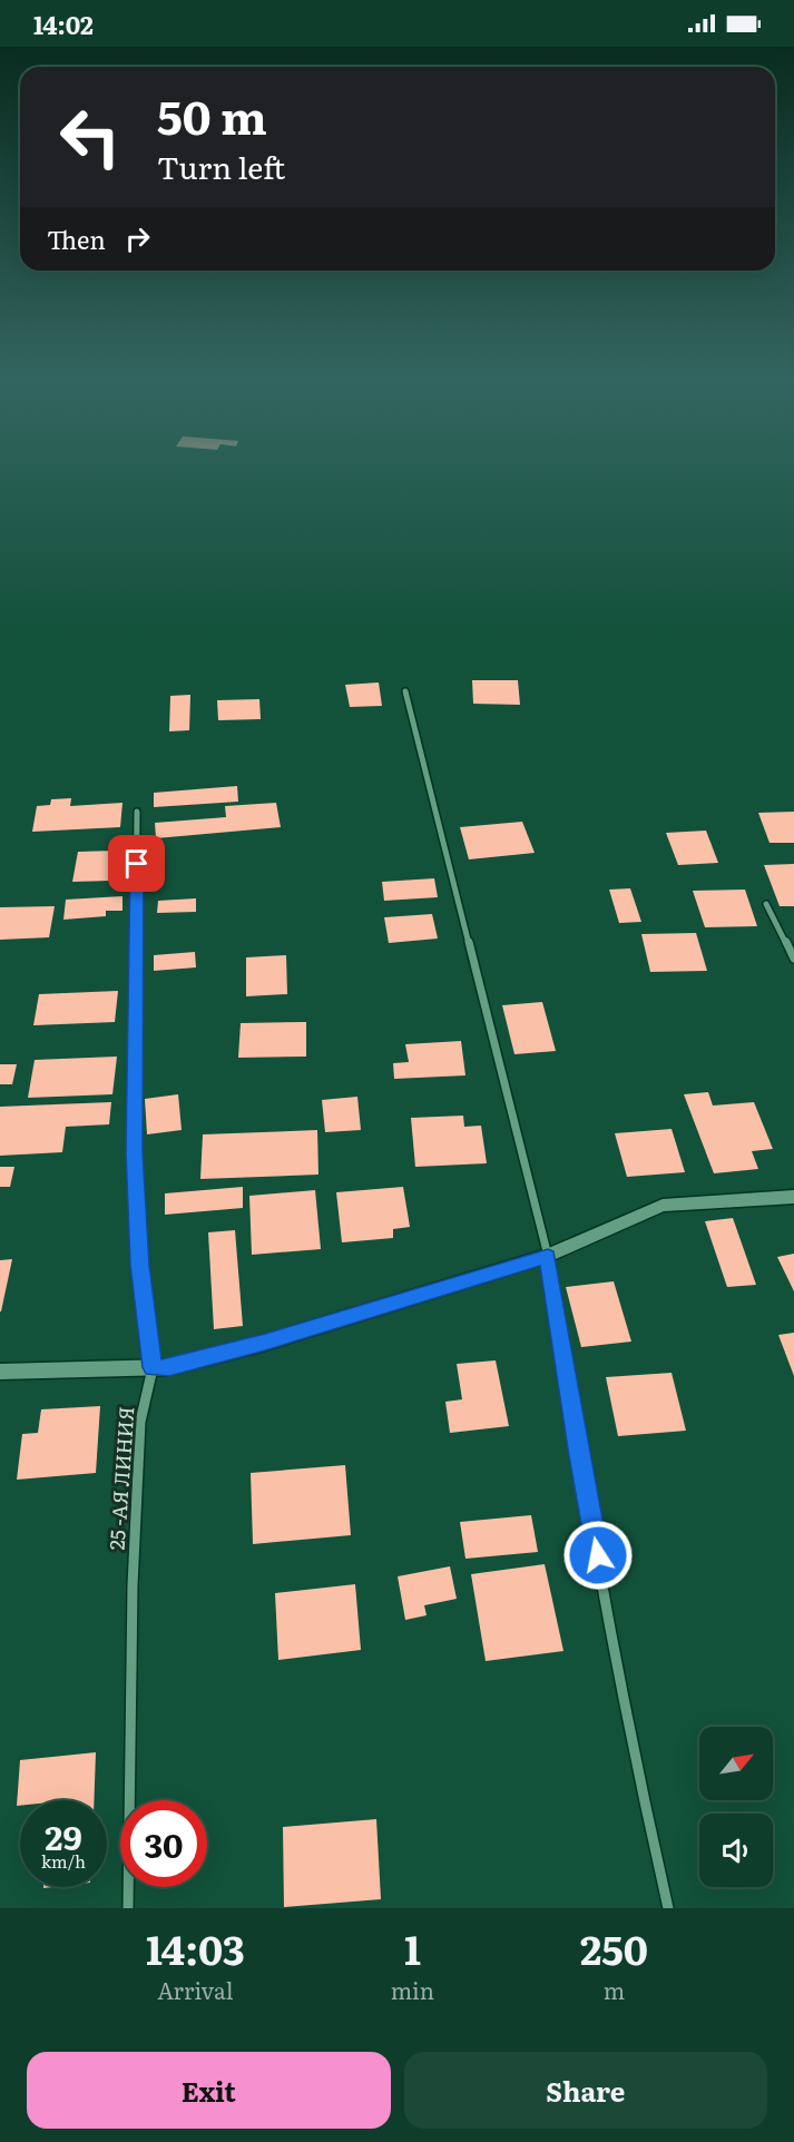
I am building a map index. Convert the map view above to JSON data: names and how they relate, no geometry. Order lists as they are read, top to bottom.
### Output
{
  "streets": {
    "street": ["25 -АЯ ЛИНИЯ"]
  },
  "north": "top right",
  "page": {
    "status": "14:02",
    "turn": ["50 m", "Turn left"],
    "then": "Then",
    "speed": "29 km/h",
    "limit": "30",
    "eta": [
      "14:03",
      "Arrival",
      "1",
      "min",
      "250",
      "m"
    ],
    "buttons": ["Exit", "Share"]
  }
}
